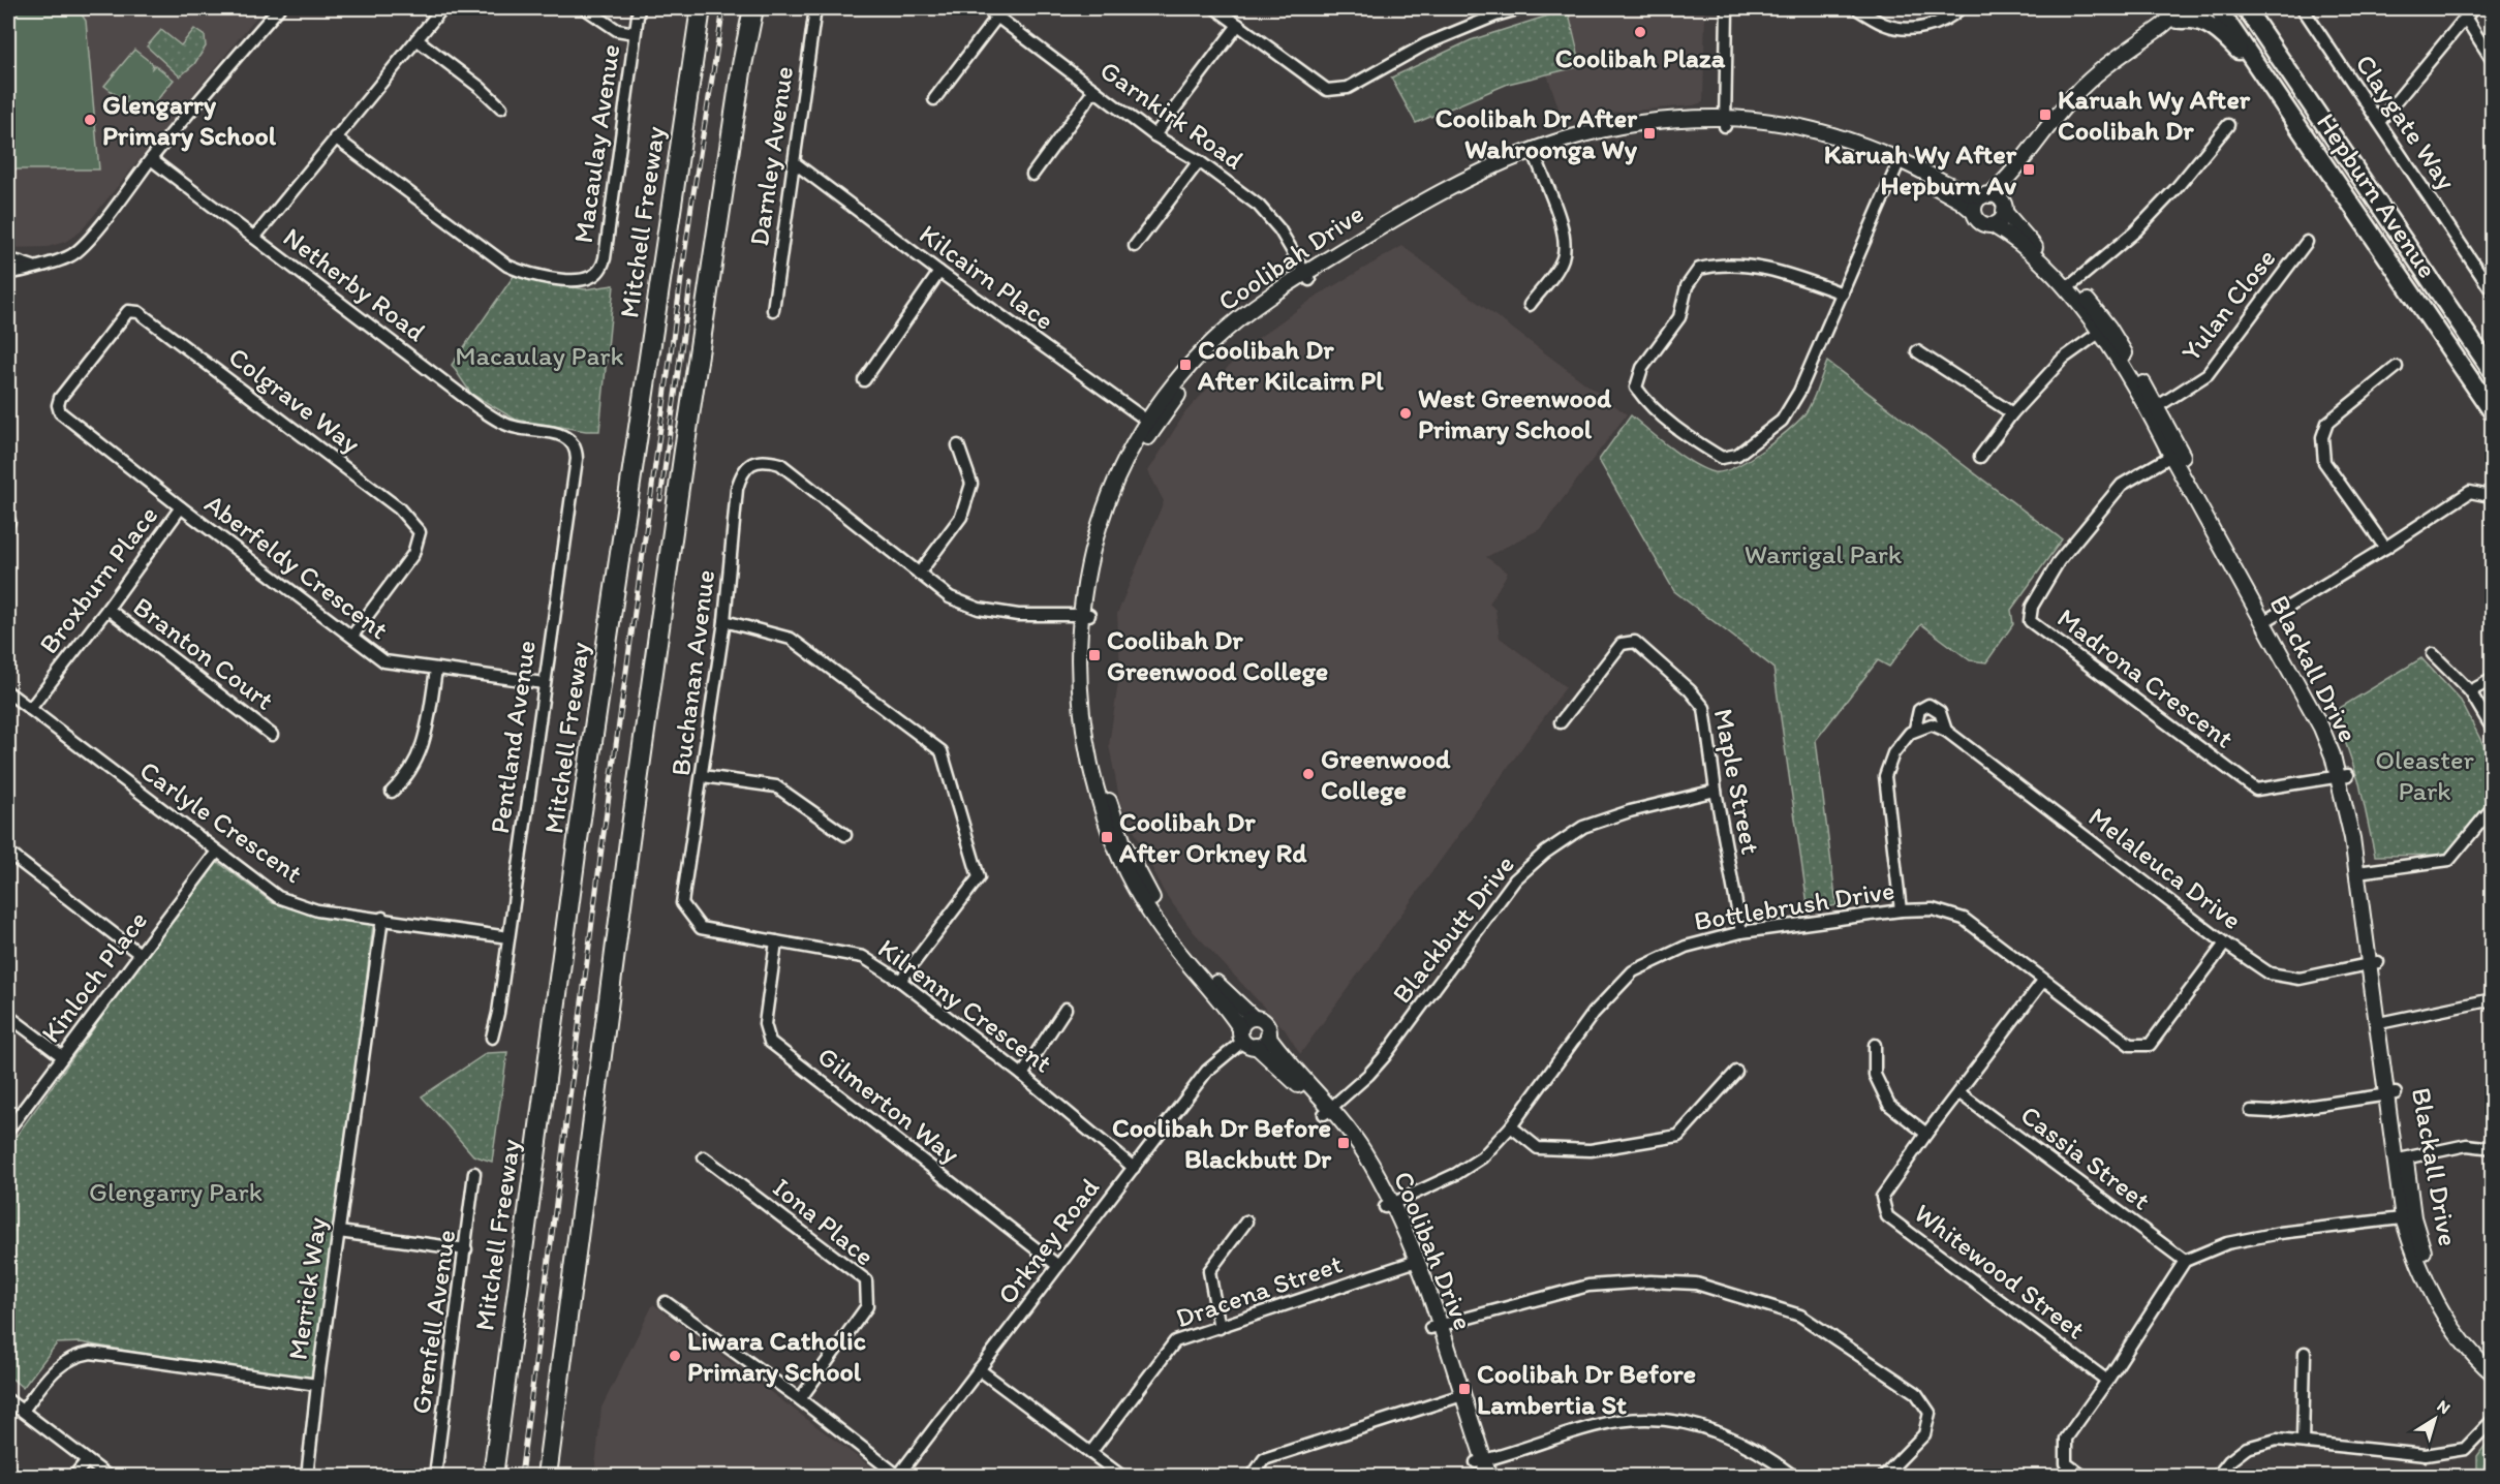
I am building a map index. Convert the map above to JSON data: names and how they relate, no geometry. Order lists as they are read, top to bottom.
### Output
{
  "streets": {
    "highway": ["Mitchell Freeway"],
    "main road": ["Hepburn Avenue", "Coolibah Drive", "Blackall Drive"],
    "street": [
      "Garnkirk Road",
      "Claygate Way",
      "Macaulay Avenue",
      "Darnley Avenue",
      "Kilcairn Place",
      "Netherby Road",
      "Yulan Close",
      "Colgrave Way",
      "Aberfeldy Crescent",
      "Broxburn Place",
      "Branton Court",
      "Buchanan Avenue",
      "Madrona Crescent",
      "Pentland Avenue",
      "Maple Street",
      "Carlyle Crescent",
      "Melaleuca Drive",
      "Bottlebrush Drive",
      "Blackbutt Drive",
      "Kinloch Place",
      "Kilrenny Crescent",
      "Gilmerton Way",
      "Cassia Street",
      "Iona Place",
      "Orkney Road",
      "Whitewood Street",
      "Merrick Way",
      "Dracena Street",
      "Grenfell Avenue"
    ]
  },
  "crossings": [
    ["Garnkirk Road", "Coolibah Drive"],
    ["Darnley Avenue", "Kilcairn Place"],
    ["Coolibah Drive", "Kilcairn Place"],
    ["Coolibah Drive", "Blackall Drive"],
    ["Coolibah Drive", "Bottlebrush Drive"],
    ["Coolibah Drive", "Blackbutt Drive"],
    ["Coolibah Drive", "Orkney Road"],
    ["Coolibah Drive", "Dracena Street"],
    ["Netherby Road", "Pentland Avenue"],
    ["Yulan Close", "Blackall Drive"],
    ["Colgrave Way", "Aberfeldy Crescent"],
    ["Aberfeldy Crescent", "Broxburn Place"],
    ["Aberfeldy Crescent", "Pentland Avenue"],
    ["Broxburn Place", "Branton Court"],
    ["Broxburn Place", "Carlyle Crescent"],
    ["Blackall Drive", "Madrona Crescent"],
    ["Blackall Drive", "Melaleuca Drive"],
    ["Buchanan Avenue", "Kilrenny Crescent"],
    ["Pentland Avenue", "Carlyle Crescent"],
    ["Maple Street", "Bottlebrush Drive"],
    ["Maple Street", "Blackbutt Drive"],
    ["Carlyle Crescent", "Kinloch Place"],
    ["Carlyle Crescent", "Merrick Way"],
    ["Melaleuca Drive", "Bottlebrush Drive"],
    ["Bottlebrush Drive", "Whitewood Street"],
    ["Kilrenny Crescent", "Gilmerton Way"],
    ["Kilrenny Crescent", "Orkney Road"],
    ["Gilmerton Way", "Orkney Road"],
    ["Cassia Street", "Whitewood Street"]
  ],
  "parks": [
    "Macaulay Park",
    "Warrigal Park",
    "Oleaster Park",
    "Glengarry Park"
  ],
  "places": {
    "other": [
      "Coolibah Plaza",
      "Glengarry Primary School",
      "West Greenwood Primary School",
      "Greenwood College",
      "Liwara Catholic Primary School"
    ],
    "transit": [
      "Karuah Wy After Coolibah Dr",
      "Coolibah Dr After Wahroonga Wy",
      "Karuah Wy After Hepburn Av",
      "Coolibah Dr After Kilcairn Pl",
      "Coolibah Dr Greenwood College",
      "Coolibah Dr After Orkney Rd",
      "Coolibah Dr Before Blackbutt Dr",
      "Coolibah Dr Before Lambertia St"
    ]
  },
  "north": "top right"
}
